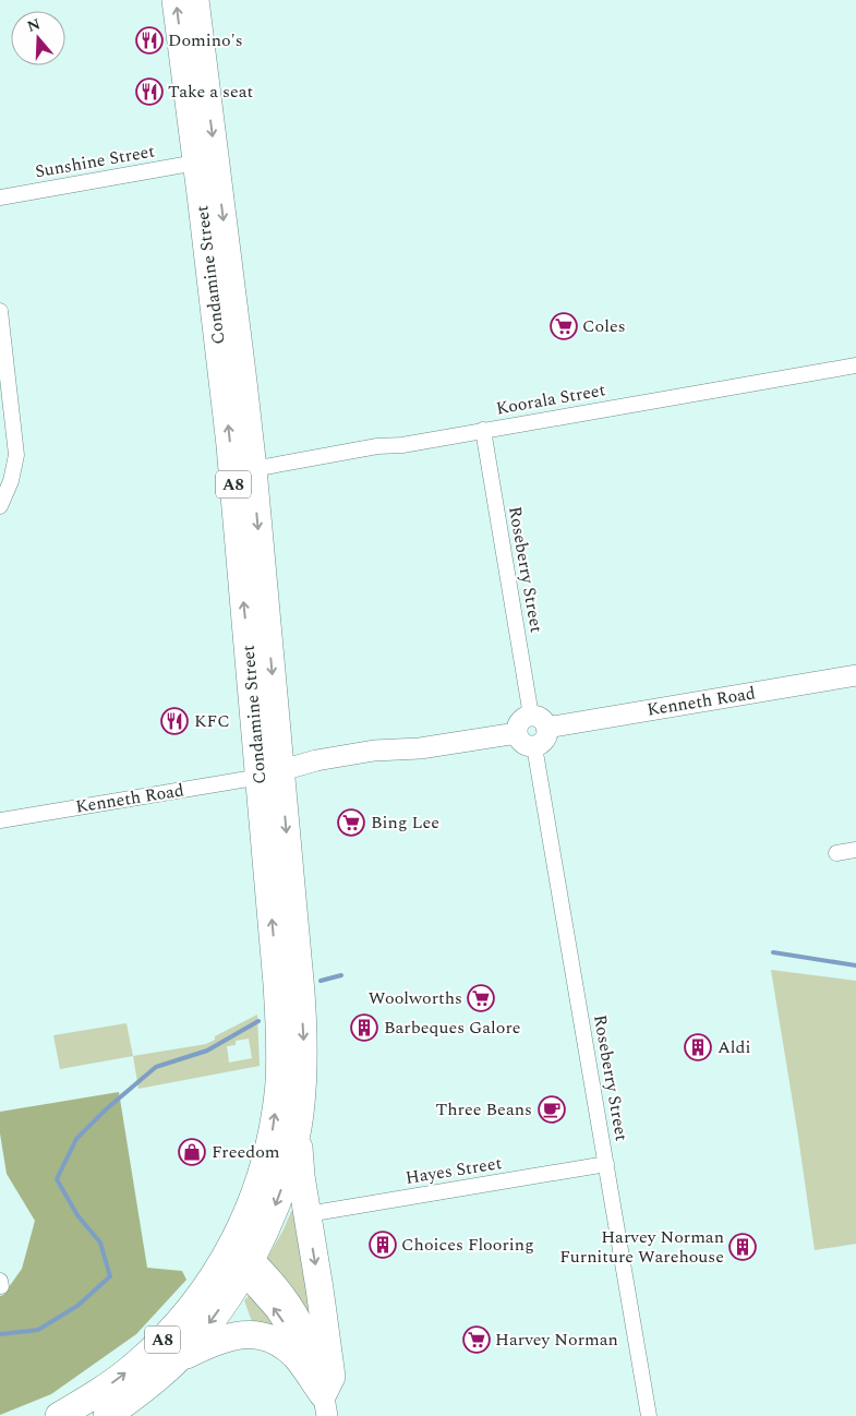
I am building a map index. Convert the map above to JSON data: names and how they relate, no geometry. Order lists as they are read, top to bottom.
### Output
{
  "streets": {
    "highway": ["Condamine Street", "A8"],
    "main road": ["Kenneth Road"],
    "street": [
      "Sunshine Street",
      "Koorala Street",
      "Roseberry Street",
      "Hayes Street"
    ]
  },
  "crossings": [
    ["Sunshine Street", "Condamine Street"],
    ["Condamine Street", "Koorala Street"],
    ["Condamine Street", "A8"],
    ["Condamine Street", "Kenneth Road"],
    ["Koorala Street", "Roseberry Street"],
    ["Roseberry Street", "Kenneth Road"],
    ["Roseberry Street", "Hayes Street"]
  ],
  "places": {
    "restaurant": ["Domino's", "Take a seat", "KFC"],
    "supermarket": [
      "Coles",
      "Bing Lee",
      "Woolworths",
      "Harvey Norman"
    ],
    "building": [
      "Barbeques Galore",
      "Aldi",
      "Choices Flooring",
      "Harvey Norman Furniture Warehouse"
    ],
    "cafe": ["Three Beans"],
    "shop": ["Freedom"]
  },
  "north": "top"
}
